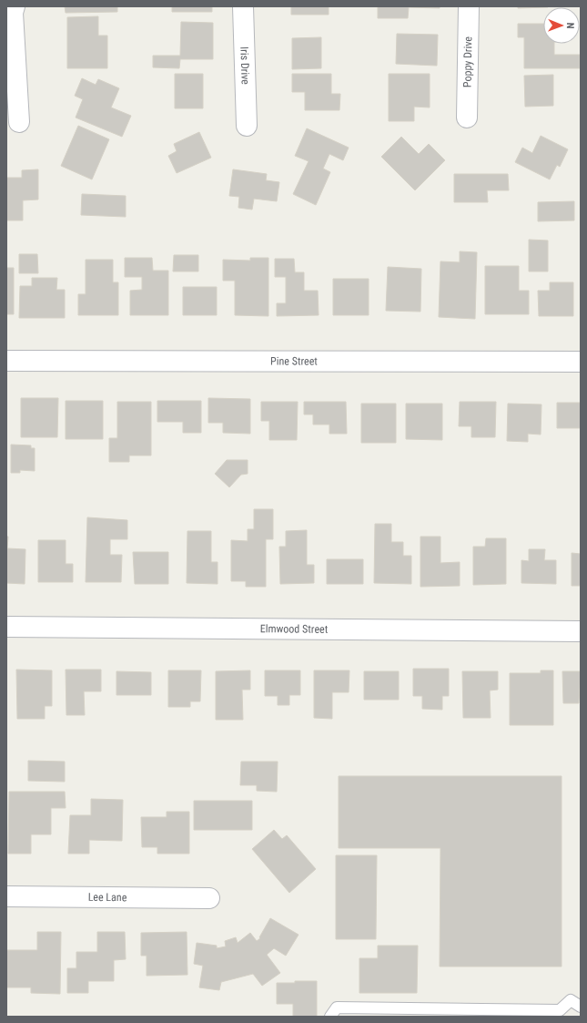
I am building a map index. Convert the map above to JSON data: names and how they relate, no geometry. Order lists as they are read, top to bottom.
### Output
{
  "streets": {
    "street": [
      "Poppy Drive",
      "Iris Drive",
      "Pine Street",
      "Elmwood Street",
      "Lee Lane"
    ]
  },
  "north": "right"
}
